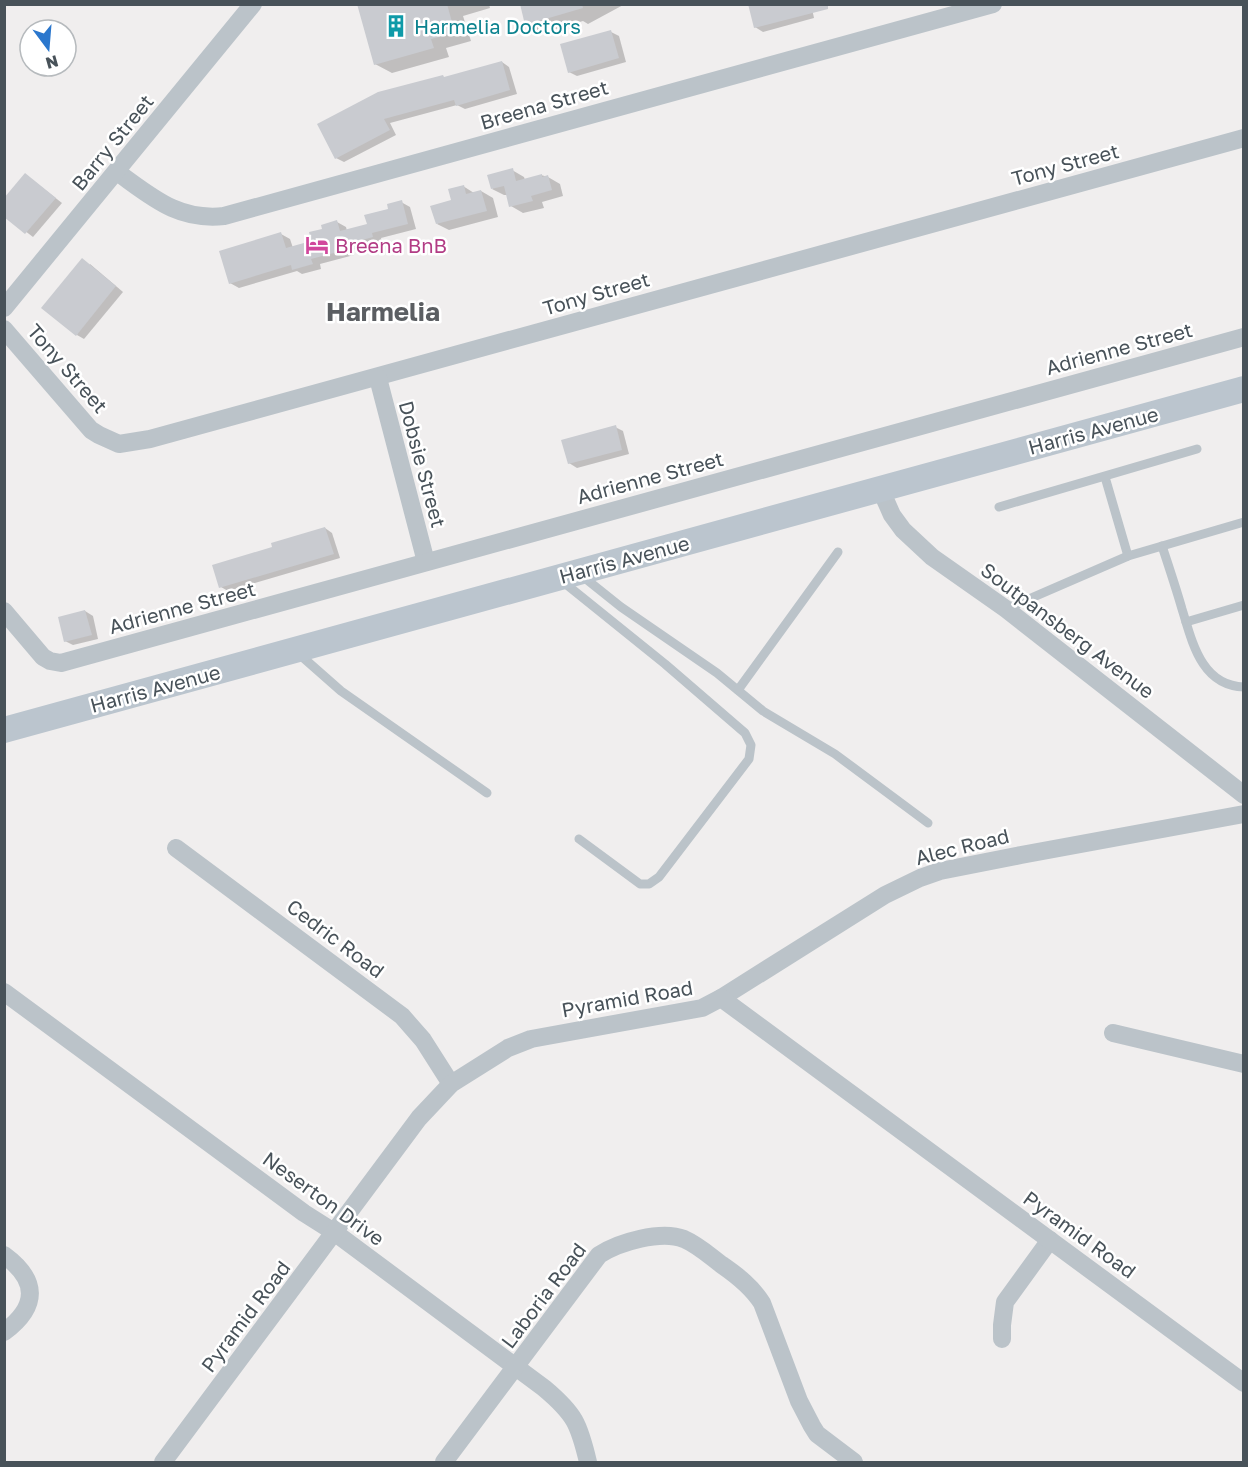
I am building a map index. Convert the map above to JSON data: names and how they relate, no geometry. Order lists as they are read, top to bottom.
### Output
{
  "streets": {
    "main road": ["Harris Avenue"],
    "street": [
      "Breena Street",
      "Barry Street",
      "Tony Street",
      "Adrienne Street",
      "Dobsie Street",
      "Soutpansberg Avenue",
      "Alec Road",
      "Cedric Road",
      "Pyramid Road",
      "Neserton Drive",
      "Laboria Road"
    ]
  },
  "crossings": [
    ["Breena Street", "Barry Street"],
    ["Tony Street", "Dobsie Street"],
    ["Adrienne Street", "Dobsie Street"],
    ["Harris Avenue", "Soutpansberg Avenue"],
    ["Alec Road", "Pyramid Road"],
    ["Cedric Road", "Pyramid Road"],
    ["Pyramid Road", "Neserton Drive"],
    ["Neserton Drive", "Laboria Road"]
  ],
  "districts": ["Harmelia"],
  "places": {
    "building": ["Harmelia Doctors"],
    "hotel": ["Breena BnB"]
  },
  "north": "bottom"
}
